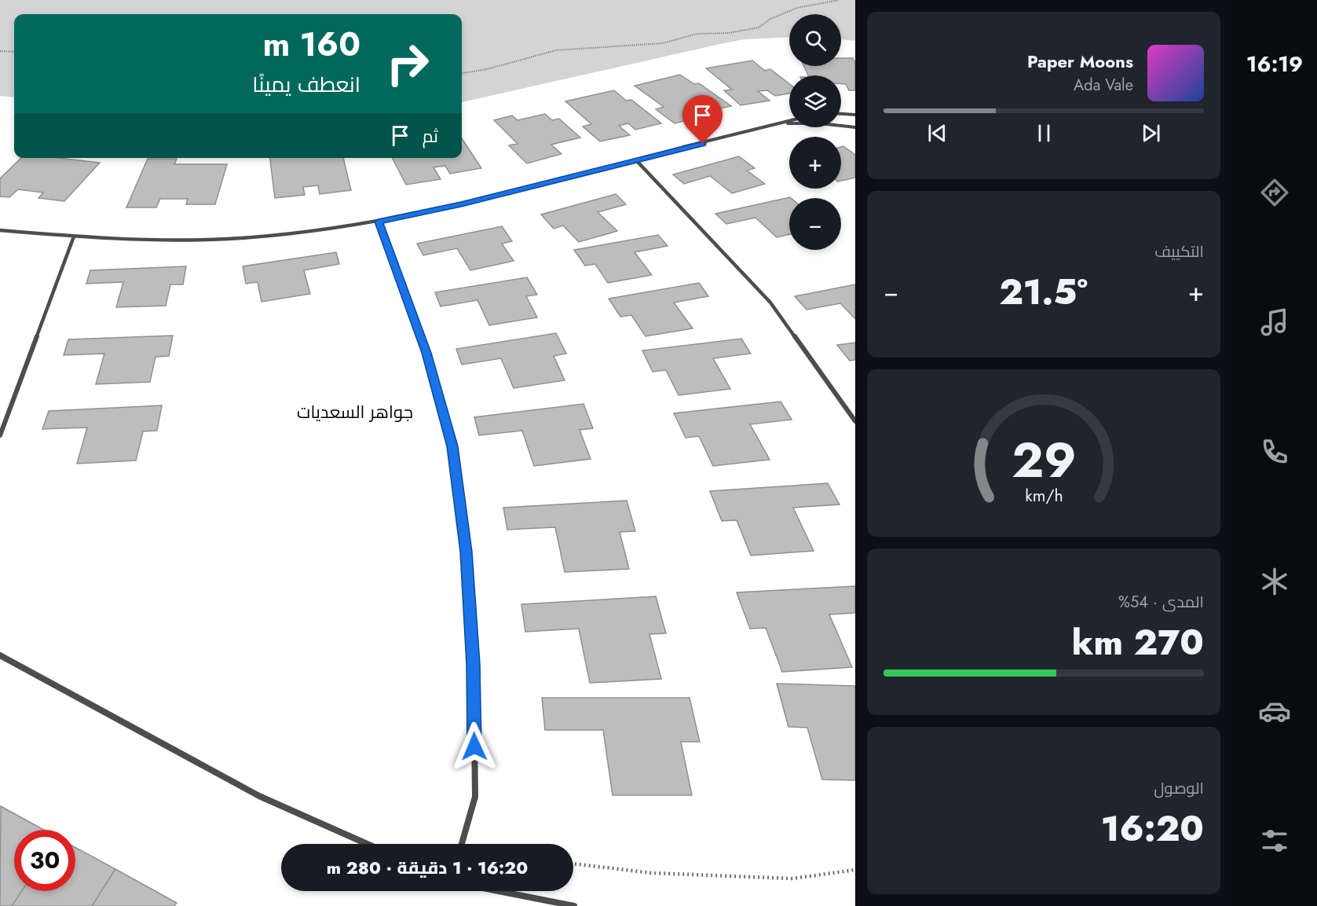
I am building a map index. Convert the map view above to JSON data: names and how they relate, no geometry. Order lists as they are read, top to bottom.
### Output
{
  "districts": ["جواهر السعديات"],
  "page": {
    "tabs": "16:19",
    "map_buttons": ["+", "−"],
    "turn": ["160 m", "انعطف يمينًا"],
    "song": ["Paper Moons", "Ada Vale"],
    "then": "ثم",
    "tile": [
      "التكييف",
      ["المدى · 54%", "270 km"],
      ["الوصول", "16:20"]
    ],
    "heat": ["−", "21.5°", "+"],
    "limit": "30",
    "trip": "16:20 · 1 دقيقة · 280 m",
    "gauge": ["29", "km/h"]
  }
}
